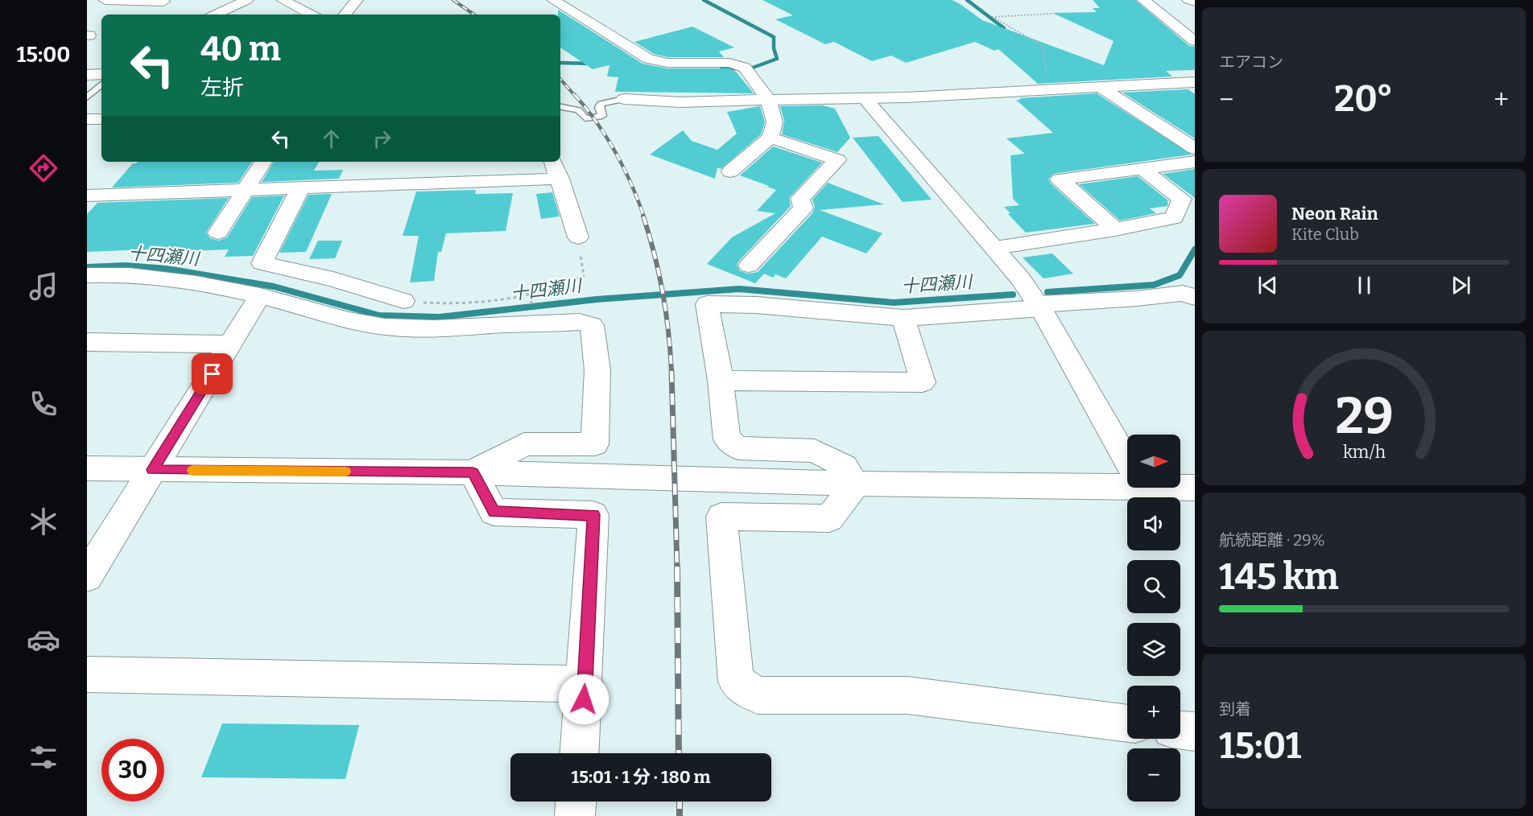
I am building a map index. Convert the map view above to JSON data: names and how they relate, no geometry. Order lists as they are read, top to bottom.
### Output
{
  "water": ["十四瀬川"],
  "north": "right",
  "page": {
    "tabs": "15:00",
    "tile": [
      "エアコン",
      ["航続距離 · 29%", "145 km"],
      ["到着", "15:01"]
    ],
    "turn": ["40 m", "左折"],
    "heat": ["−", "20°", "+"],
    "song": ["Neon Rain", "Kite Club"],
    "map_buttons": ["+", "−"],
    "limit": "30",
    "trip": "15:01 · 1 分 · 180 m",
    "gauge": ["29", "km/h"]
  }
}
